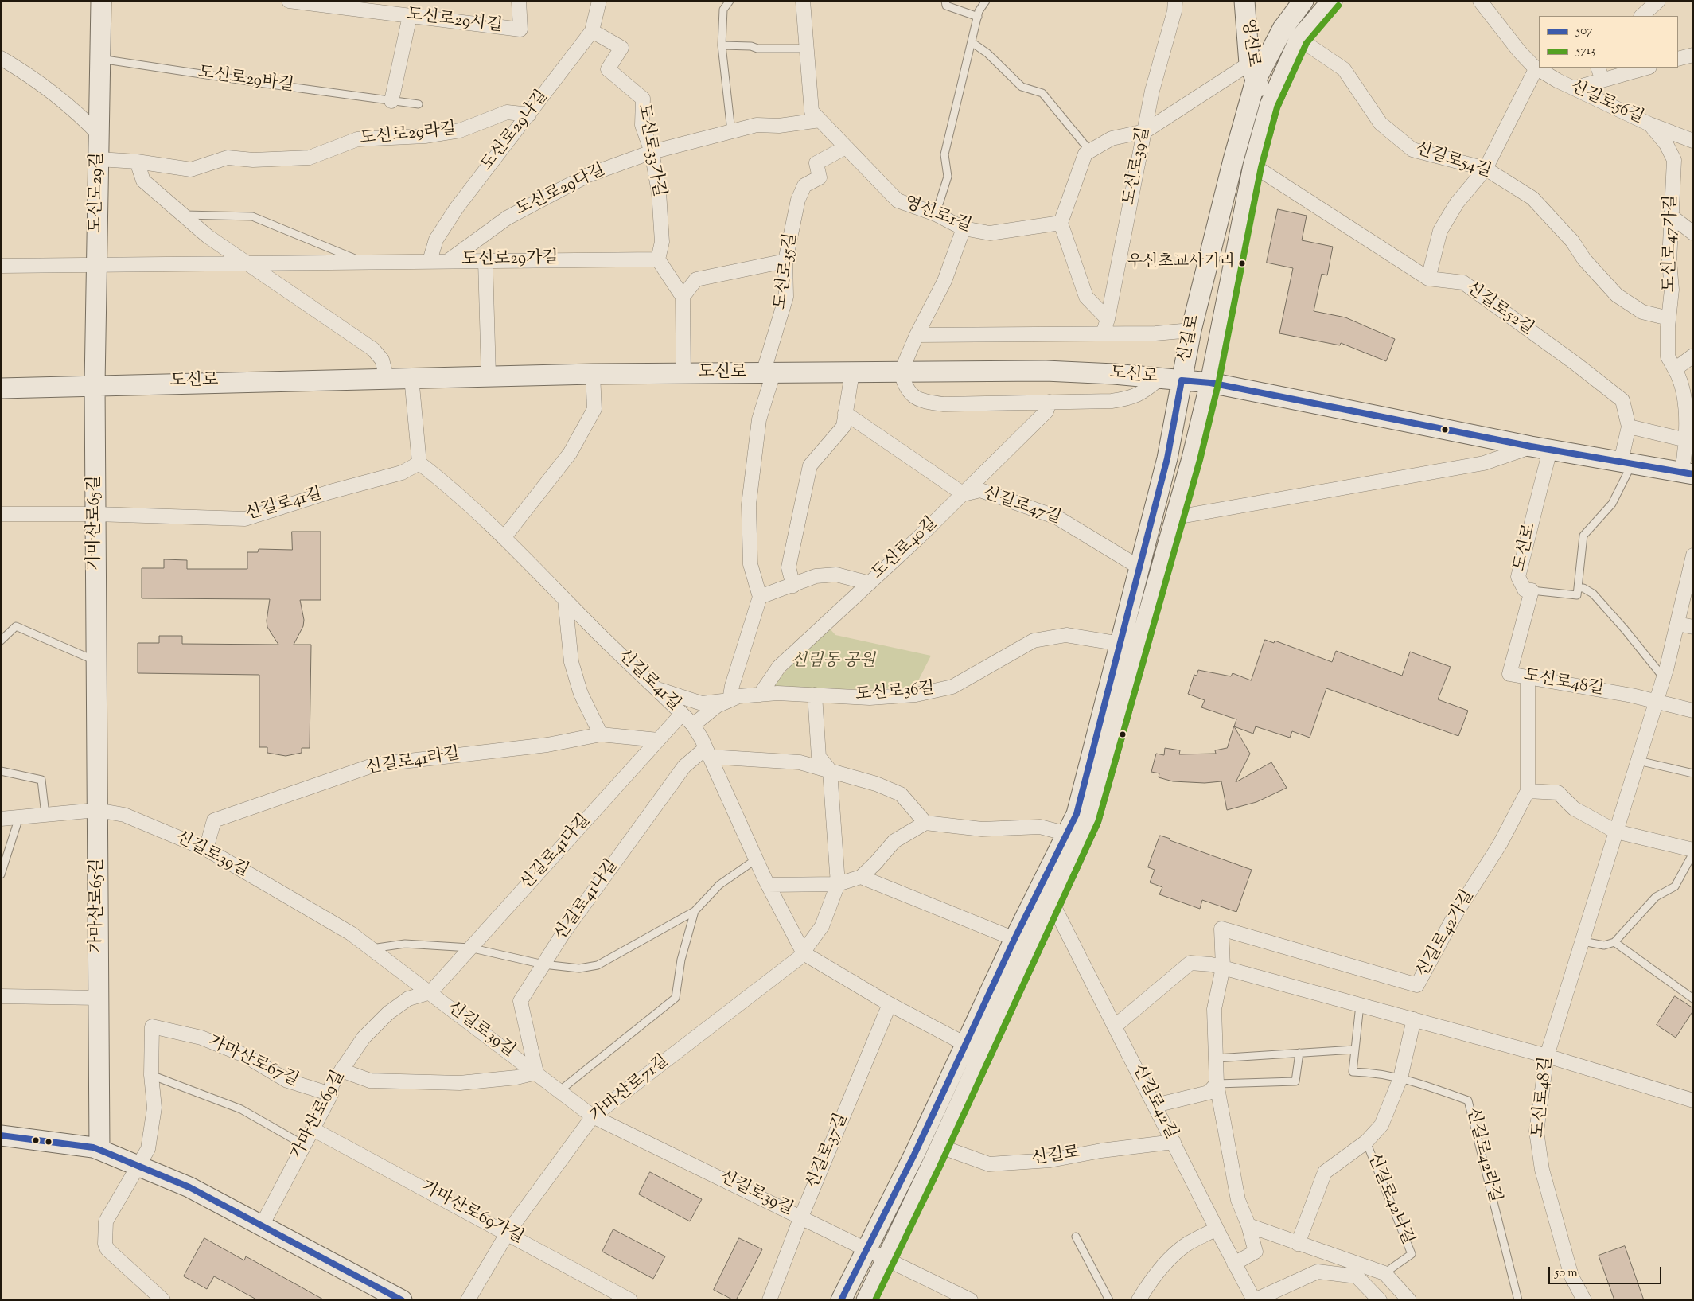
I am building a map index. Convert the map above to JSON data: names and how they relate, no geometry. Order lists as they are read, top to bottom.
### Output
{
  "streets": {
    "main road": [
      "영신로",
      "도신로29길",
      "신길로",
      "도신로",
      "가마산로65길"
    ],
    "street": [
      "도신로29사길",
      "신길로56길",
      "도신로29나길",
      "도신로29라길",
      "도신로33가길",
      "신길로54길",
      "도신로39길",
      "도신로29다길",
      "영신로1길",
      "도신로47가길",
      "도신로29가길",
      "도신로35길",
      "신길로52길",
      "신길로41길",
      "신길로47길",
      "도신로40길",
      "도신로48길",
      "도신로36길",
      "신길로41라길",
      "신길로41다길",
      "신길로39길",
      "신길로41나길",
      "신길로42가길",
      "가마산로67길",
      "가마산로71길",
      "신길로42길",
      "가마산로69길",
      "신길로37길",
      "신길로42나길",
      "가마산로69가길"
    ],
    "lane": ["도신로29바길", "신길로42라길"]
  },
  "crossings": [
    ["영신로", "신길로"],
    ["도신로29바길", "도신로29길"],
    ["신길로56길", "도신로47가길"],
    ["도신로29나길", "도신로29라길"],
    ["도신로29나길", "도신로33가길"],
    ["도신로29나길", "도신로29가길"],
    ["도신로29라길", "도신로29길"],
    ["도신로33가길", "도신로29다길"],
    ["도신로33가길", "도신로29가길"],
    ["신길로54길", "도신로47가길"],
    ["신길로54길", "신길로"],
    ["도신로29다길", "영신로1길"],
    ["도신로29다길", "도신로29가길"],
    ["도신로29길", "도신로29가길"],
    ["도신로29길", "도신로"],
    ["도신로29길", "가마산로65길"],
    ["영신로1길", "도신로35길"],
    ["도신로47가길", "도신로"],
    ["도신로35길", "도신로"],
    ["신길로52길", "신길로"],
    ["신길로52길", "도신로"],
    ["신길로", "도신로"],
    ["신길로", "신길로47길"],
    ["신길로", "도신로36길"],
    ["신길로", "신길로39길"],
    ["신길로", "신길로42길"],
    ["도신로", "가마산로65길"],
    ["도신로", "도신로48길"],
    ["신길로41길", "가마산로65길"],
    ["신길로41길", "도신로36길"],
    ["신길로41길", "신길로41다길"],
    ["신길로41길", "신길로41나길"],
    ["신길로41길", "가마산로71길"],
    ["신길로47길", "도신로40길"],
    ["가마산로65길", "신길로39길"],
    ["도신로40길", "도신로36길"],
    ["도신로48길", "신길로42가길"],
    ["신길로41라길", "신길로41다길"],
    ["신길로41라길", "신길로39길"],
    ["신길로41다길", "신길로39길"],
    ["신길로41다길", "가마산로69길"],
    ["신길로39길", "신길로41나길"],
    ["신길로39길", "가마산로71길"],
    ["신길로39길", "가마산로69길"],
    ["신길로39길", "신길로37길"],
    ["가마산로67길", "가마산로69길"],
    ["가마산로71길", "가마산로69가길"],
    ["가마산로69길", "가마산로69가길"]
  ],
  "parks": ["신림동 공원"],
  "places": ["우신초교사거리"],
  "lines": ["transit line 5713", "transit line 507"],
  "legend": ["507", "5713"],
  "scale_bar": "50 m"
}
